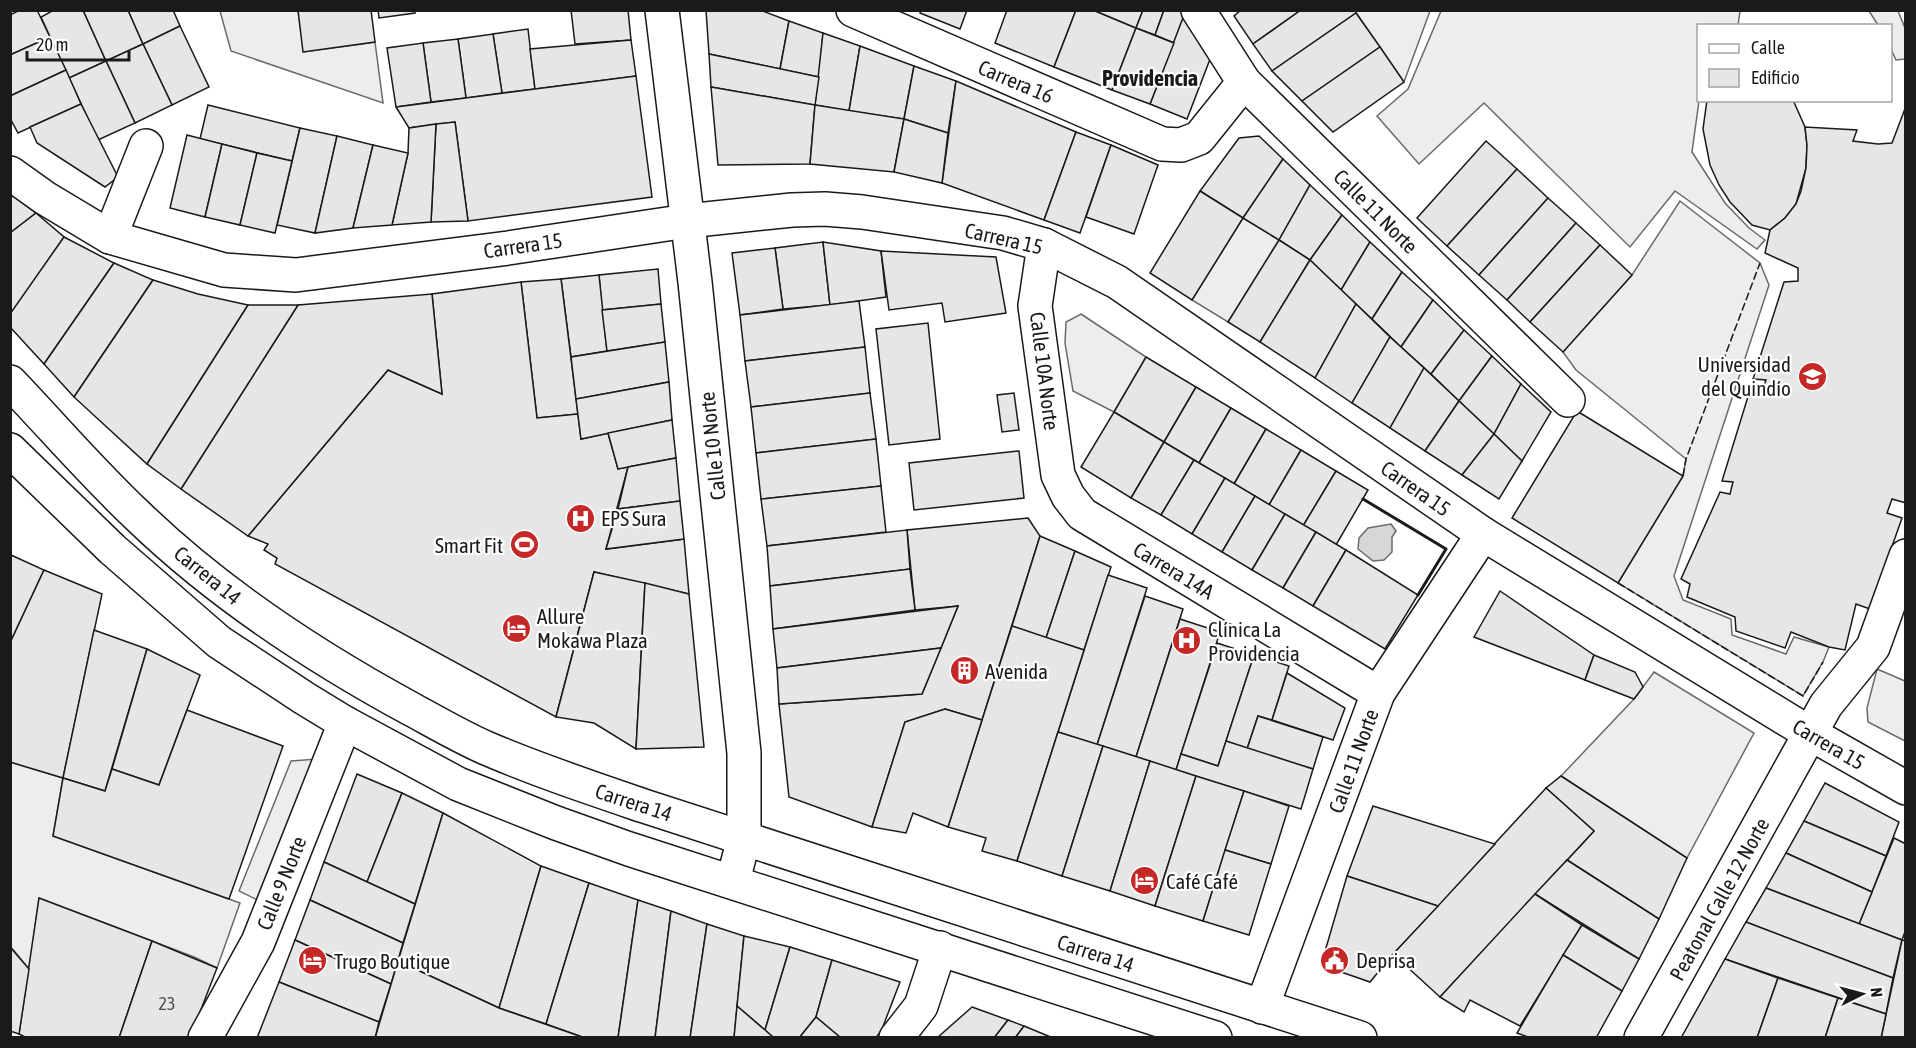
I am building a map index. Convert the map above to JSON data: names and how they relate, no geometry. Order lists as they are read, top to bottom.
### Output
{
  "streets": {
    "street": [
      "Carrera 16",
      "Calle 11 Norte",
      "Carrera 15",
      "Calle 10A Norte",
      "Calle 10 Norte",
      "Carrera 14A",
      "Carrera 14",
      "Calle 9 Norte",
      "Peatonal Calle 12 Norte"
    ]
  },
  "crossings": [
    ["Carrera 16", "Calle 11 Norte"],
    ["Calle 11 Norte", "Carrera 15"],
    ["Calle 11 Norte", "Carrera 14A"],
    ["Calle 11 Norte", "Carrera 14"],
    ["Carrera 15", "Calle 10A Norte"],
    ["Carrera 15", "Calle 10 Norte"],
    ["Carrera 15", "Peatonal Calle 12 Norte"],
    ["Calle 10A Norte", "Carrera 14A"],
    ["Calle 10 Norte", "Carrera 14"],
    ["Carrera 14", "Calle 9 Norte"]
  ],
  "districts": ["Providencia"],
  "places": {
    "school or university": ["Universidad del Quindío"],
    "hospital": ["EPS Sura", "Clínica La Providencia"],
    "sports": ["Smart Fit"],
    "hotel": ["Allure Mokawa Plaza", "Café Café", "Trugo Boutique"],
    "building": ["Avenida"],
    "public building": ["Deprisa"]
  },
  "house_numbers": ["23"],
  "legend": ["Calle", "Edificio"],
  "scale_bar": "20 m",
  "north": "right"
}
